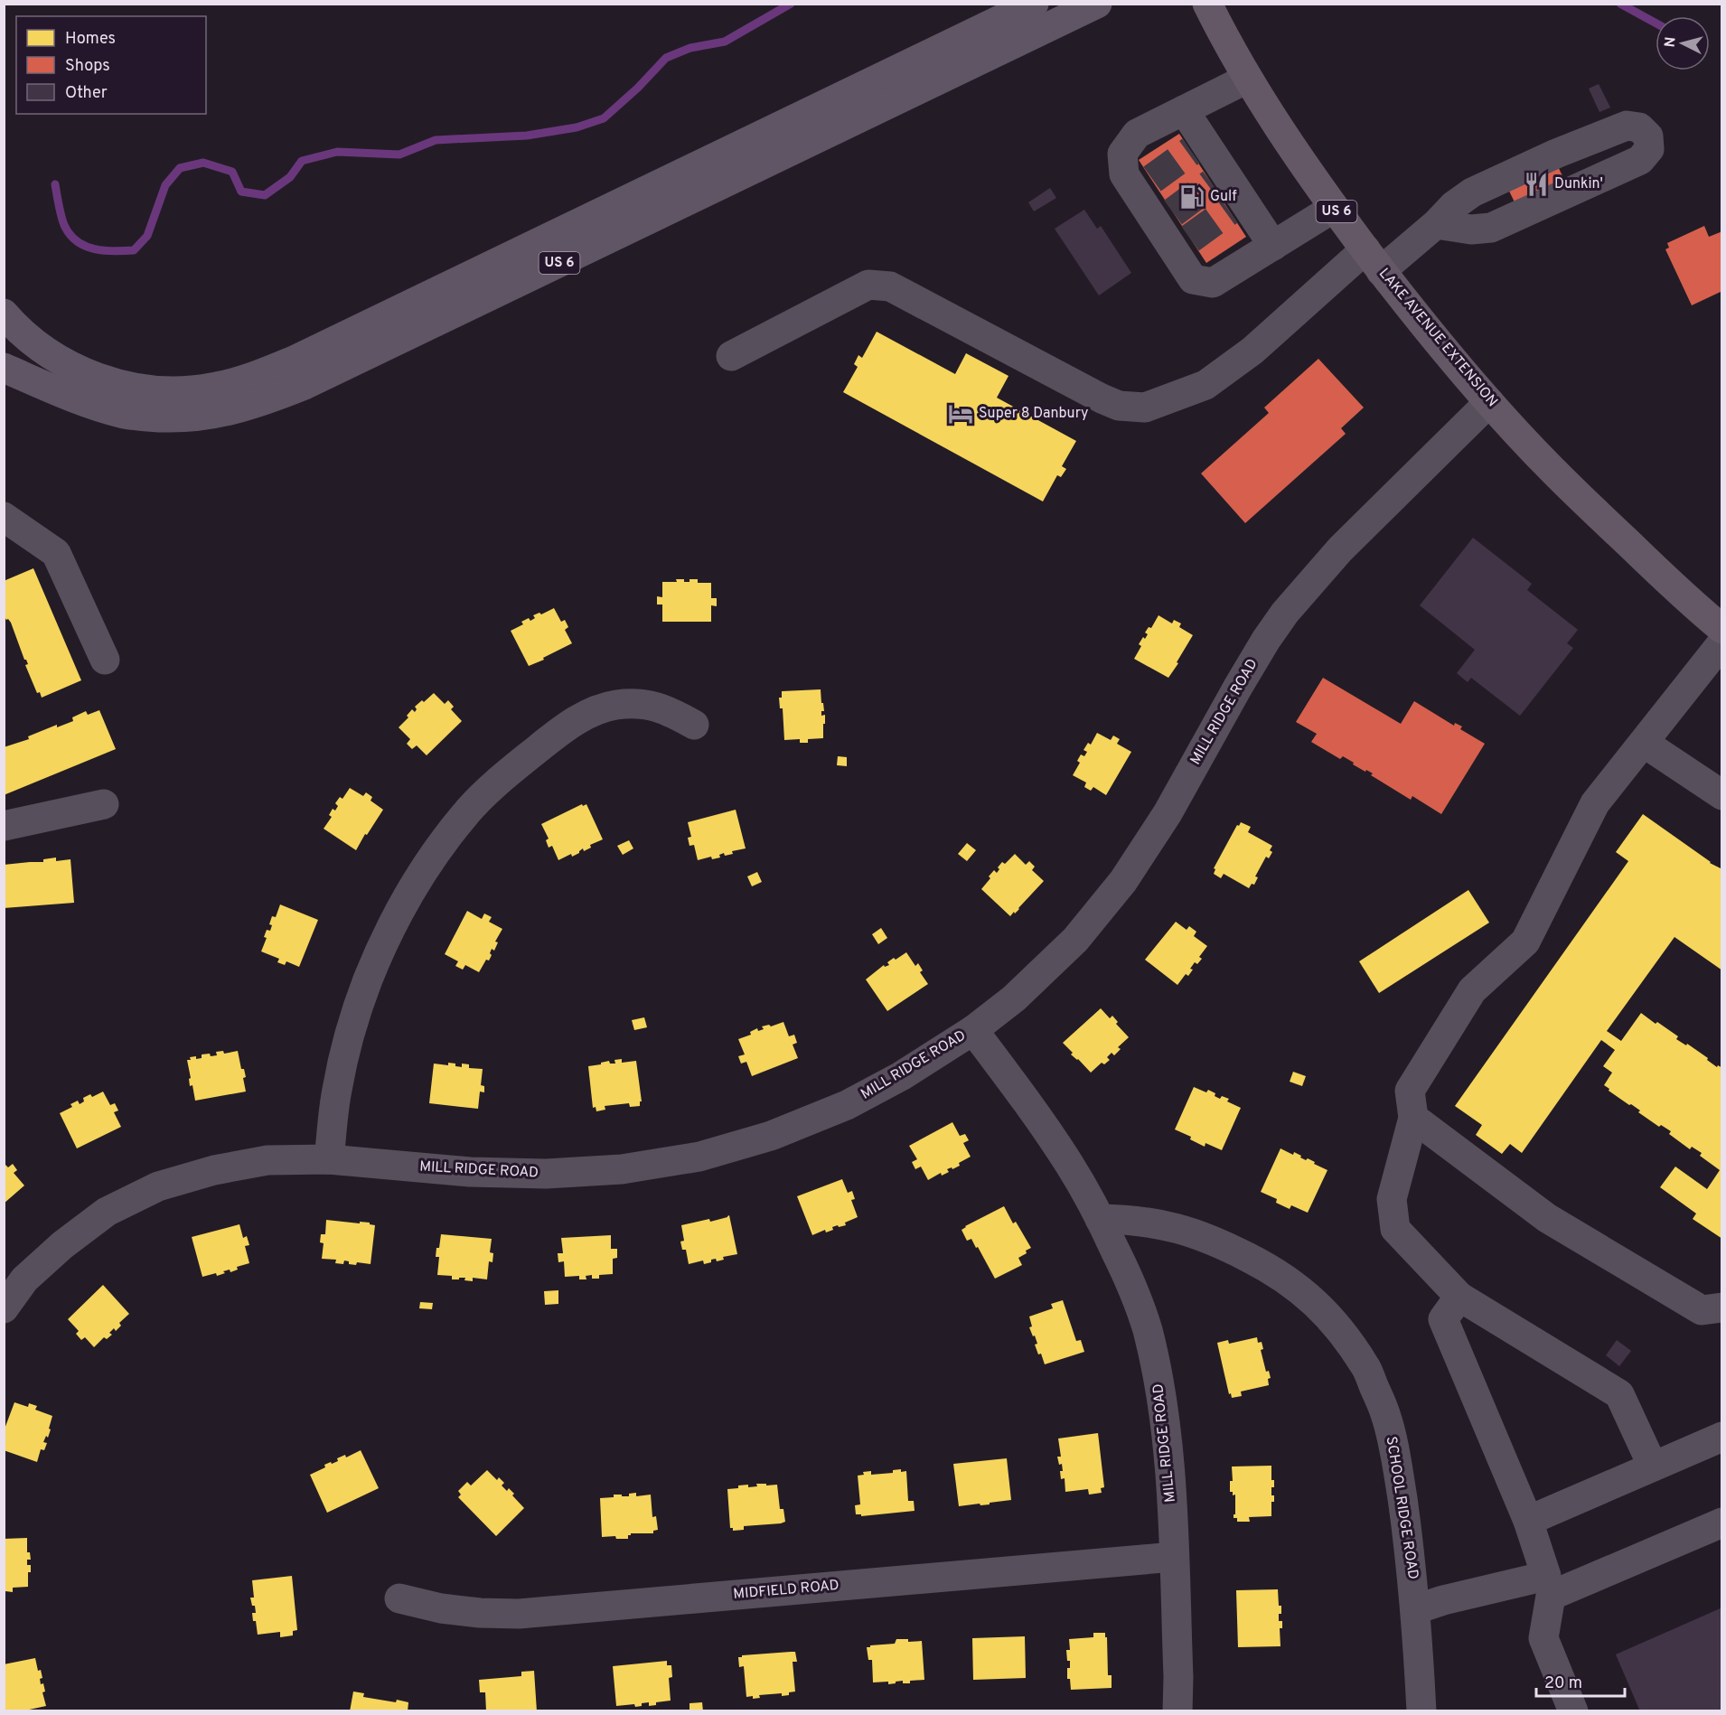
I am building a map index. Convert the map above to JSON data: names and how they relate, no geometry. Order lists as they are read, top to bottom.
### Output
{
  "streets": {
    "highway": ["US 6"],
    "main road": ["LAKE AVENUE EXTENSION"],
    "street": ["MILL RIDGE ROAD", "SCHOOL RIDGE ROAD", "MIDFIELD ROAD"]
  },
  "crossings": [
    ["LAKE AVENUE EXTENSION", "MILL RIDGE ROAD"],
    ["MILL RIDGE ROAD", "SCHOOL RIDGE ROAD"],
    ["MILL RIDGE ROAD", "MIDFIELD ROAD"]
  ],
  "places": {
    "restaurant": ["Dunkin'"],
    "fuel station": ["Gulf"],
    "hotel": ["Super 8 Danbury"]
  },
  "legend": ["Homes", "Shops", "Other"],
  "scale_bar": "20 m",
  "north": "left"
}
